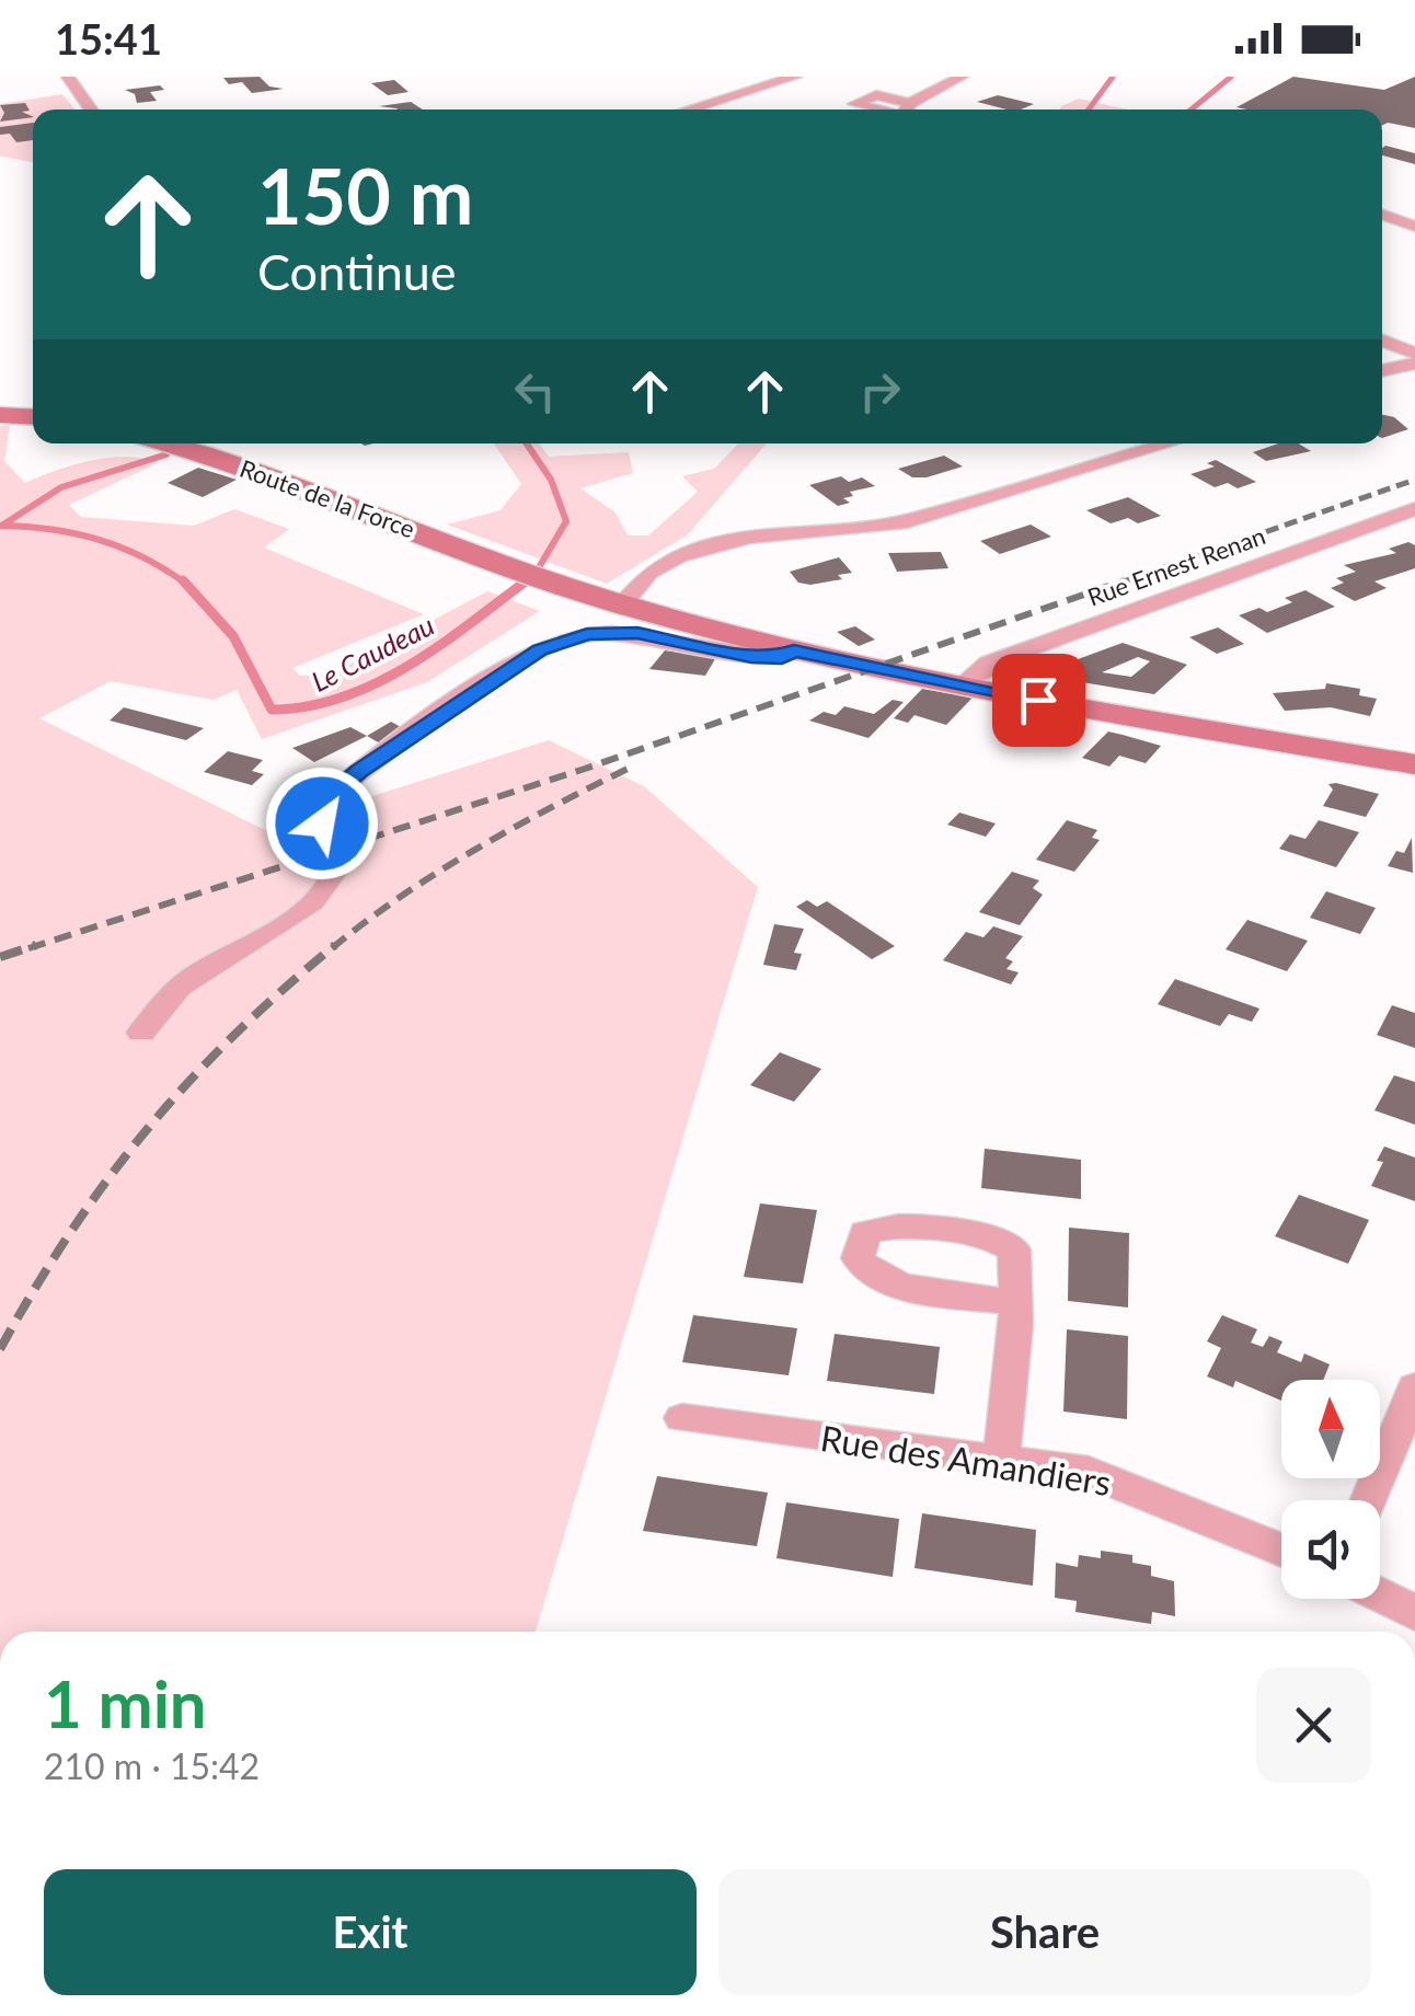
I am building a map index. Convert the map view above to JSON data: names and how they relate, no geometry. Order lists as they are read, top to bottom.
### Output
{
  "streets": {
    "street": ["Route de la Force", "Rue Ernest Renan", "Rue des Amandiers"]
  },
  "crossings": [
    ["Route de la Force", "Rue Ernest Renan"]
  ],
  "water": ["Le Caudeau"],
  "north": "top",
  "page": {
    "status": "15:41",
    "turn": ["150 m", "Continue"],
    "heading": ["1 min", "210 m · 15:42"],
    "buttons": ["Exit", "Share"]
  }
}
